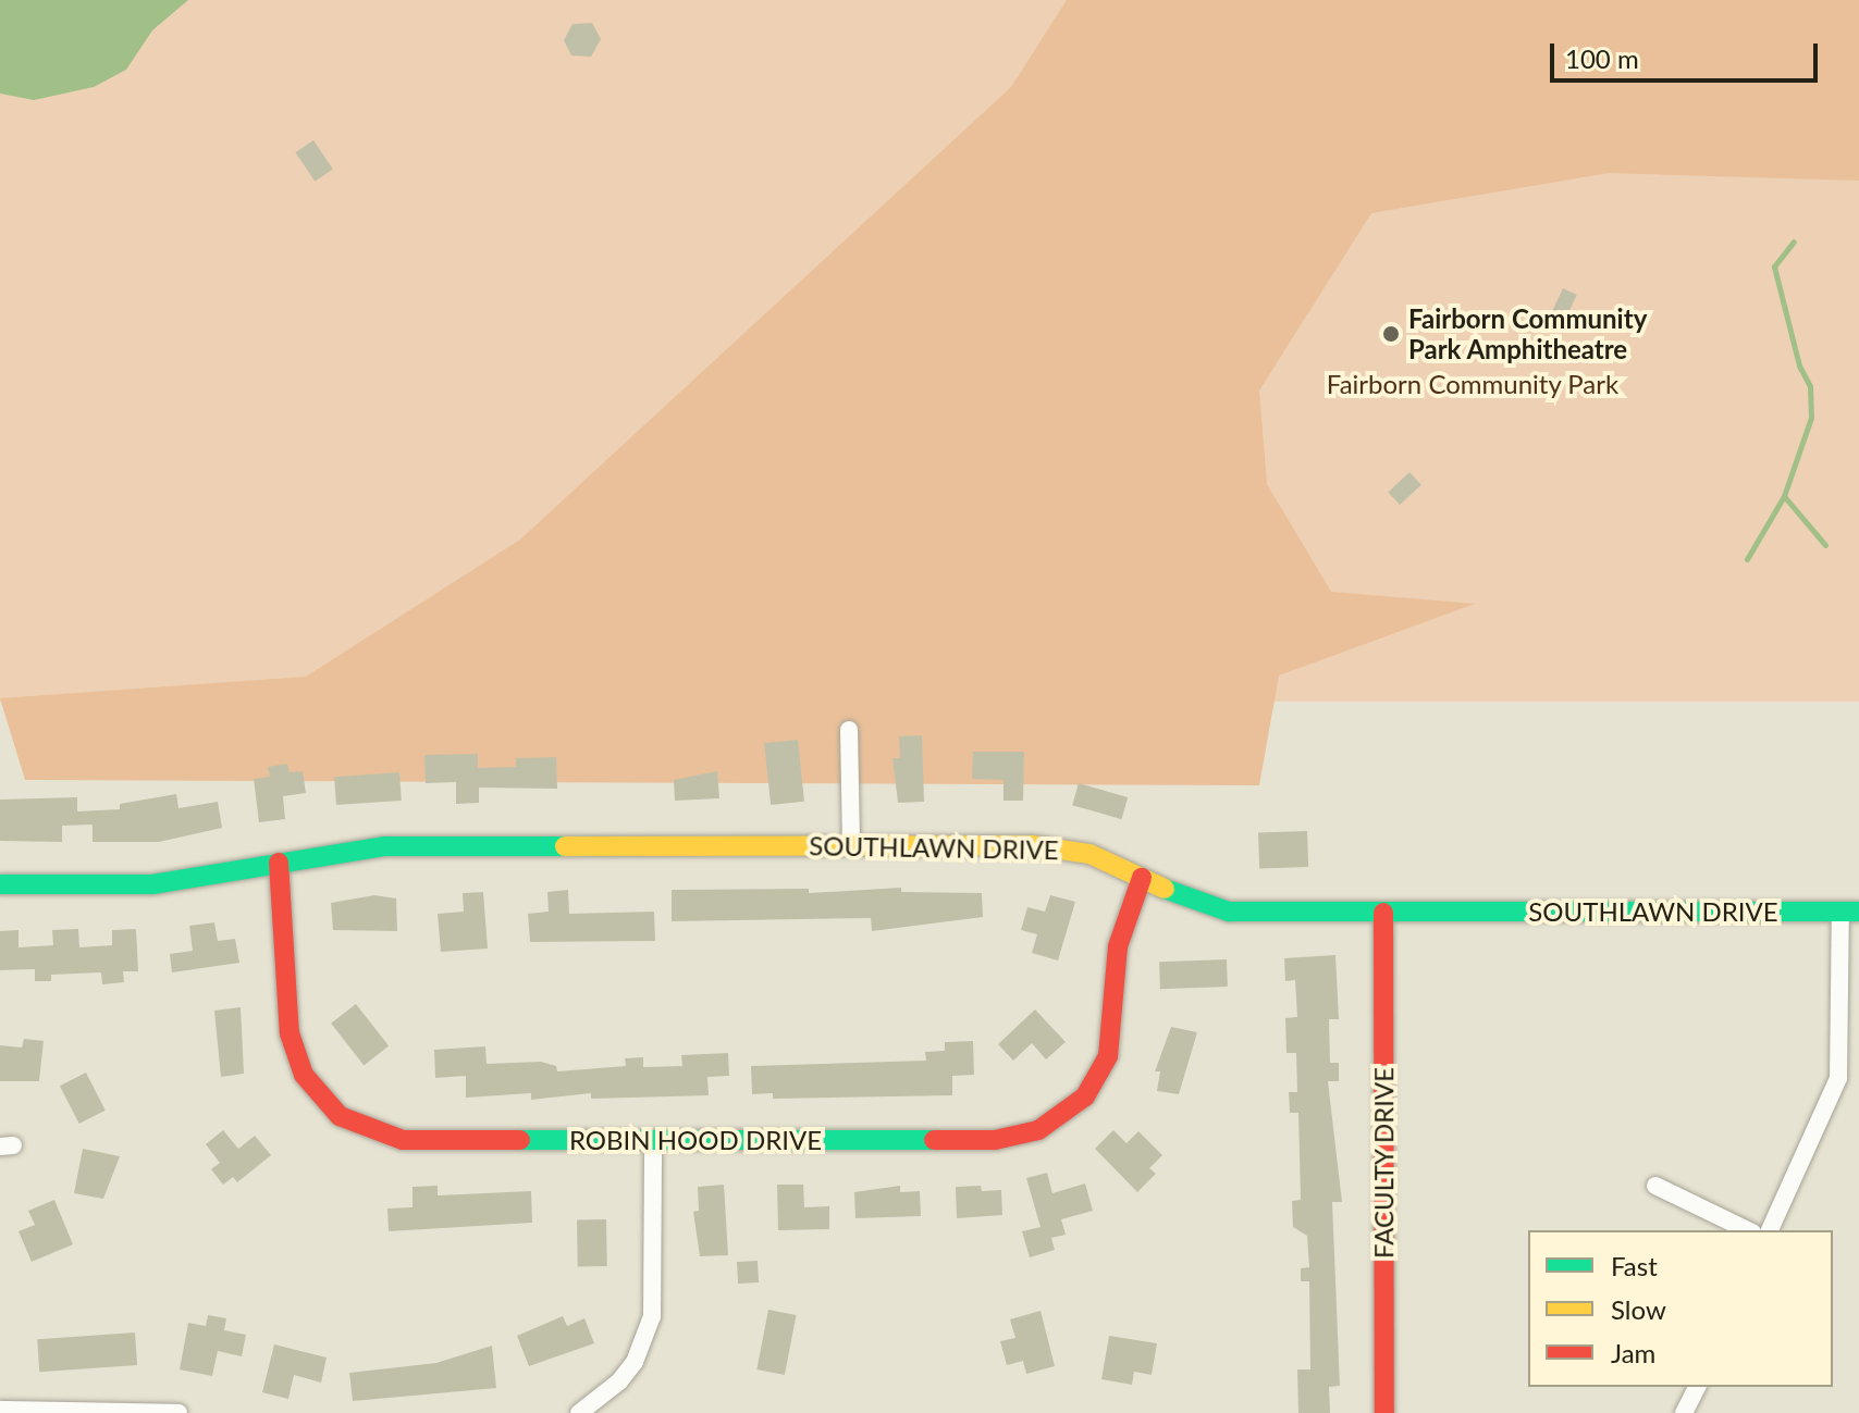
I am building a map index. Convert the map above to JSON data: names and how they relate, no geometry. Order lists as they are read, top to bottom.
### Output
{
  "streets": {
    "street": ["SOUTHLAWN DRIVE", "ROBIN HOOD DRIVE", "FACULTY DRIVE"]
  },
  "crossings": [
    ["SOUTHLAWN DRIVE", "ROBIN HOOD DRIVE"],
    ["SOUTHLAWN DRIVE", "FACULTY DRIVE"]
  ],
  "parks": ["Fairborn Community Park"],
  "places": ["Fairborn Community Park Amphitheatre"],
  "legend": ["Fast", "Slow", "Jam"],
  "scale_bar": "100 m"
}
